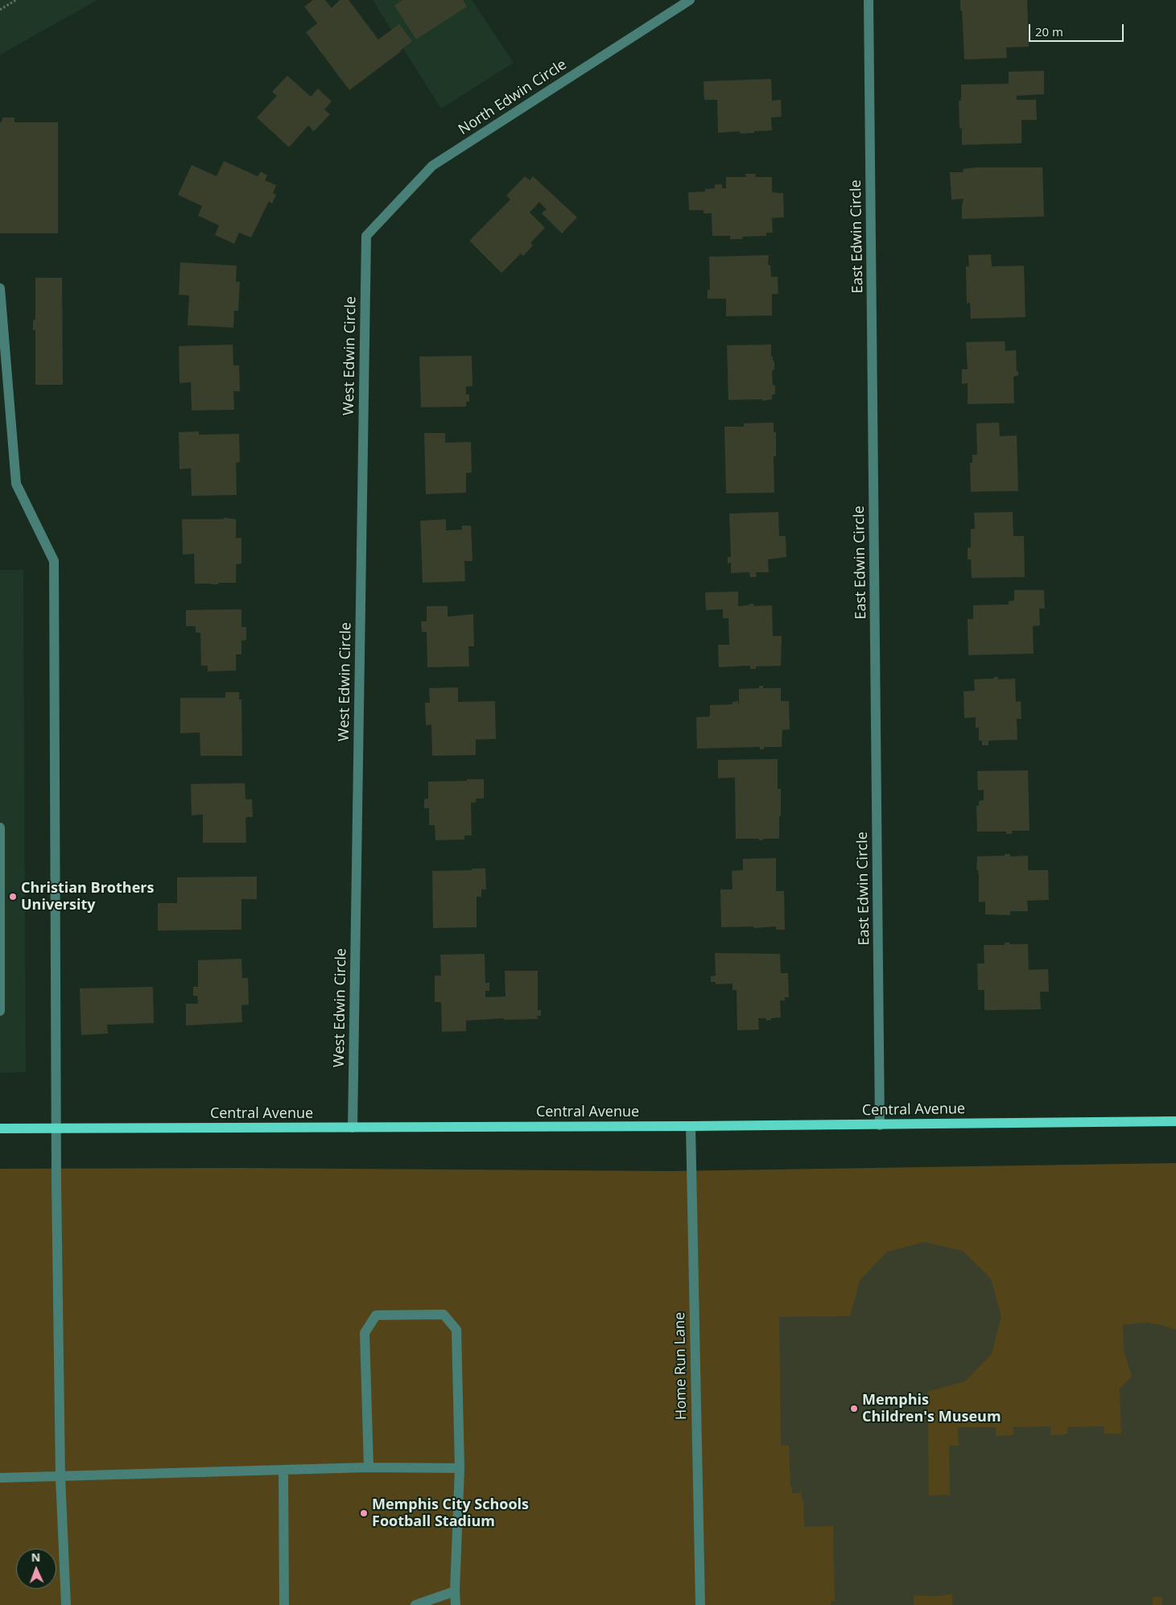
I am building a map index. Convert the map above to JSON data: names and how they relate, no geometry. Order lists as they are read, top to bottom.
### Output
{
  "streets": {
    "main road": ["Central Avenue"],
    "street": [
      "North Edwin Circle",
      "East Edwin Circle",
      "West Edwin Circle",
      "Home Run Lane"
    ]
  },
  "crossings": [
    ["North Edwin Circle", "West Edwin Circle"],
    ["East Edwin Circle", "Central Avenue"],
    ["West Edwin Circle", "Central Avenue"],
    ["Central Avenue", "Home Run Lane"]
  ],
  "places": ["Christian Brothers University", "Memphis Children's Museum", "Memphis City Schools Football Stadium"],
  "scale_bar": "20 m",
  "north": "top"
}
